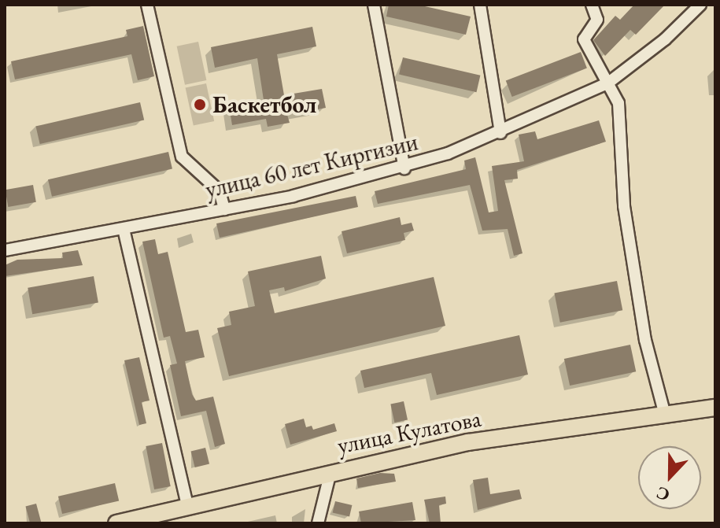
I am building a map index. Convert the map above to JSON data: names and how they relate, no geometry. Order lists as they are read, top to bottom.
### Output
{
  "streets": {
    "highway": ["улица Кулатова"],
    "street": ["улица 60 лет Киргизии"]
  },
  "places": ["Баскетбол"],
  "north": "bottom"
}
